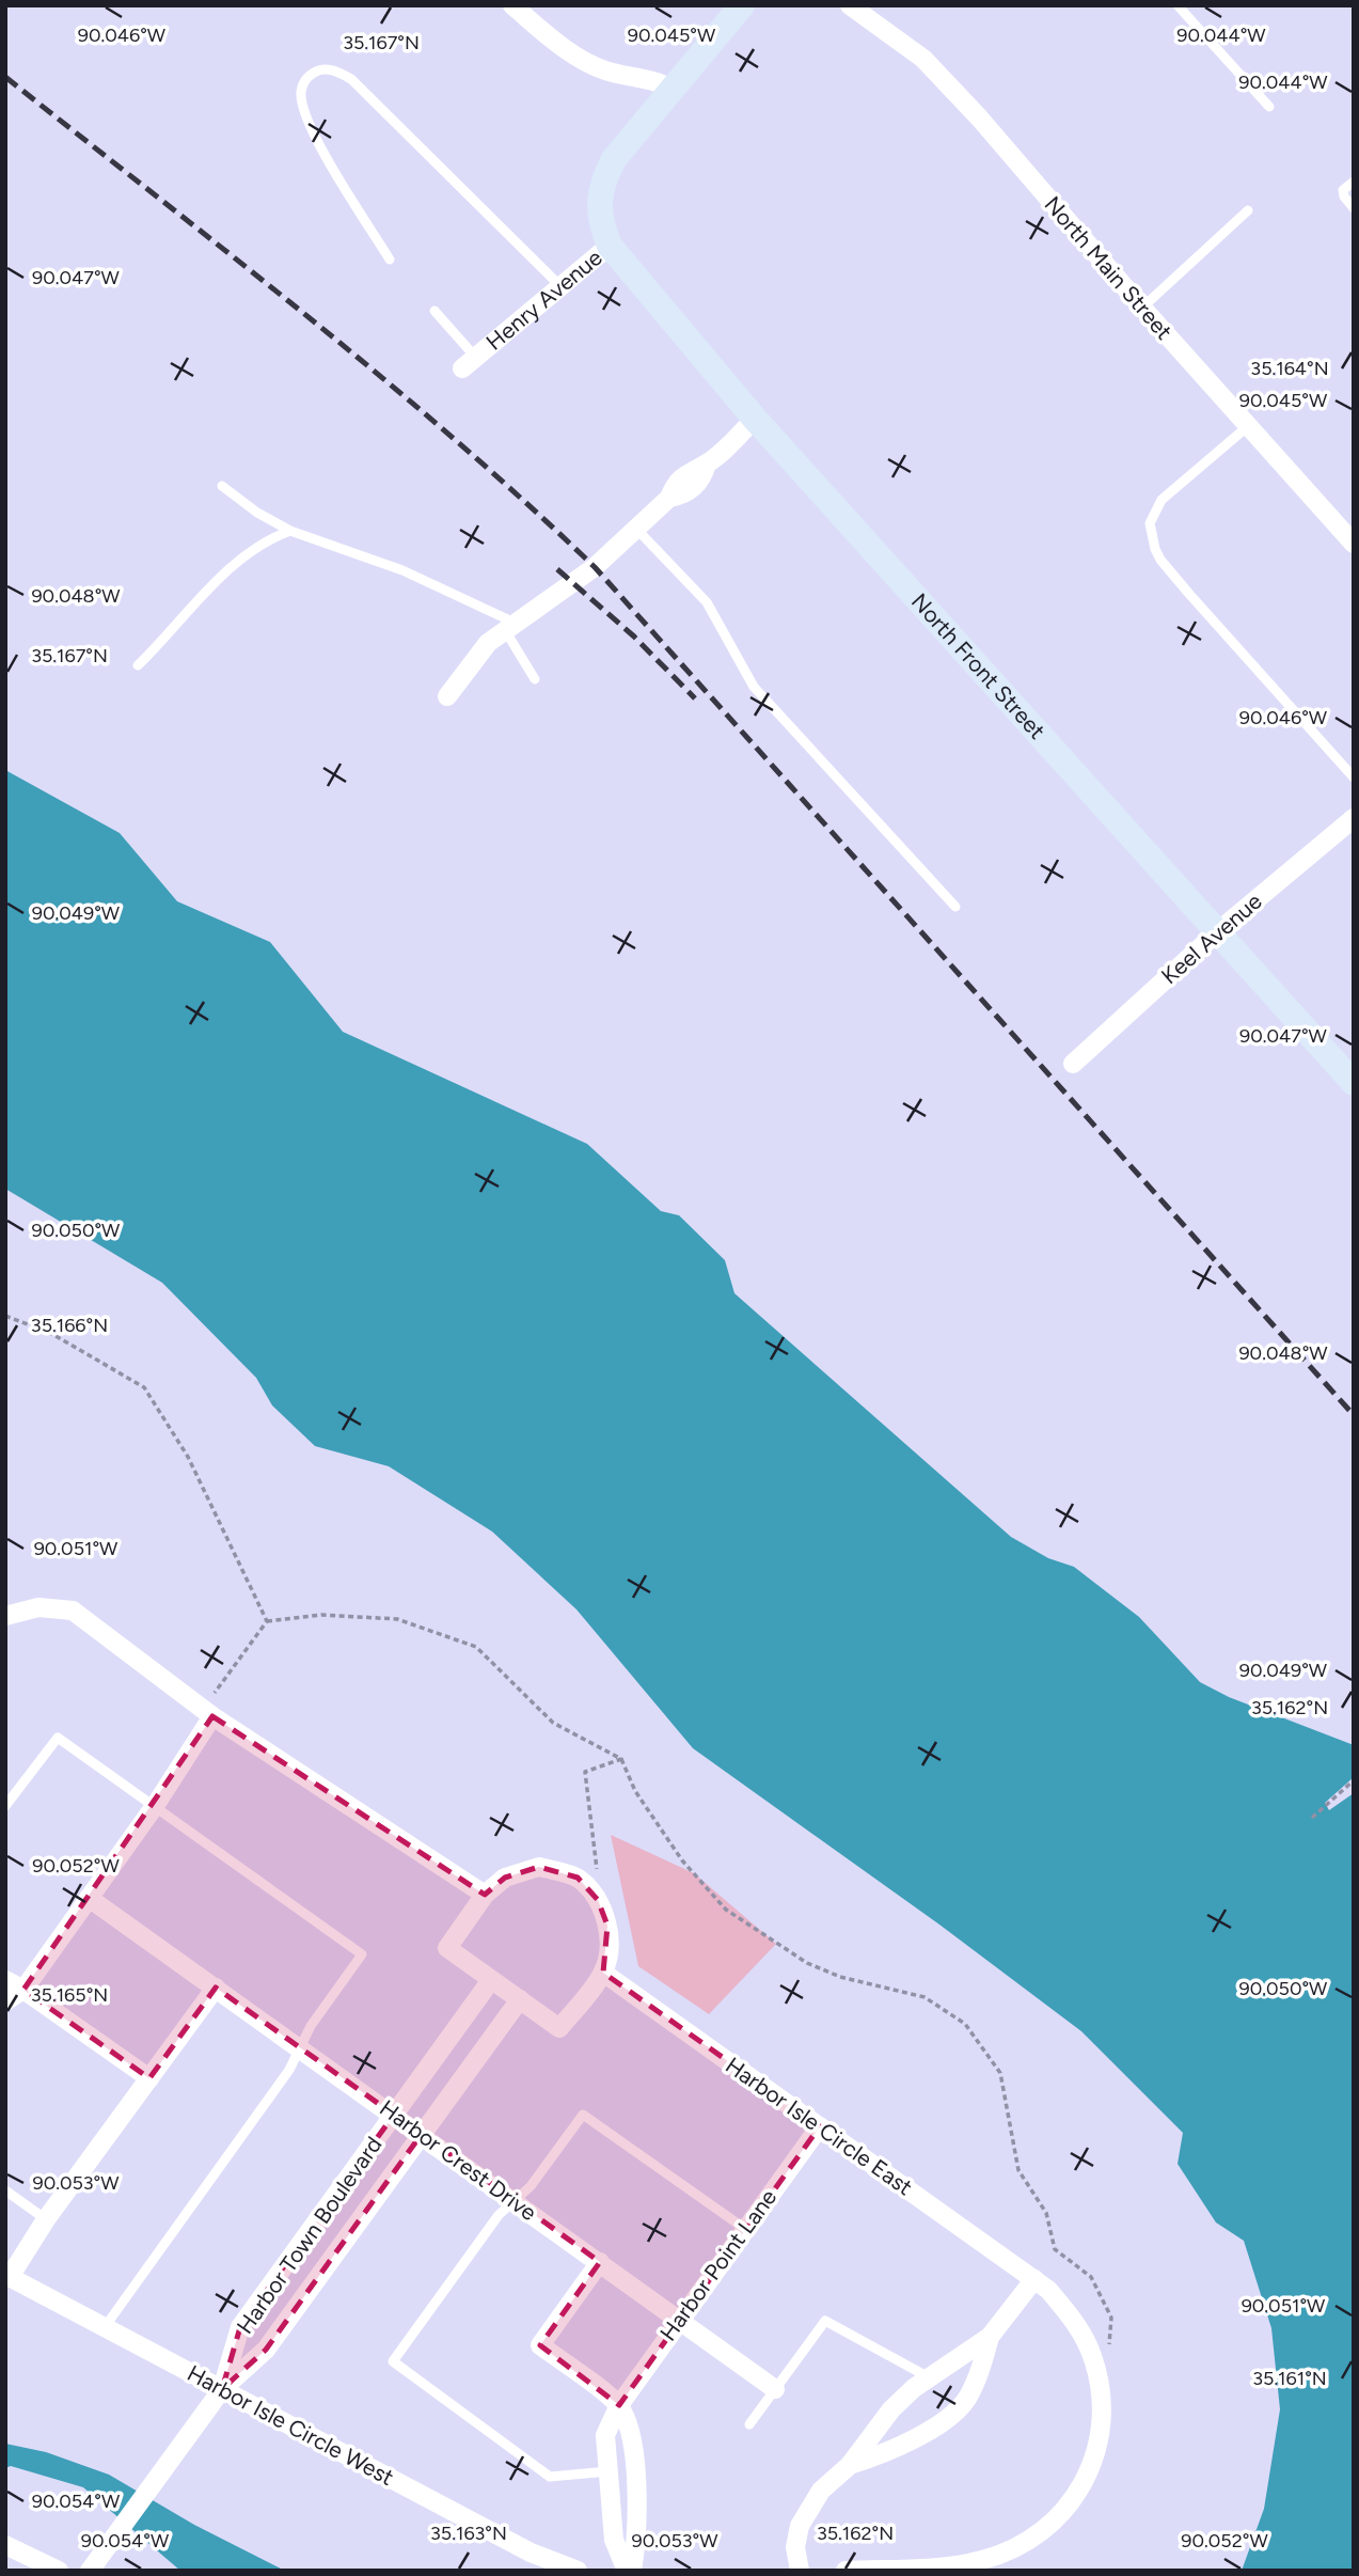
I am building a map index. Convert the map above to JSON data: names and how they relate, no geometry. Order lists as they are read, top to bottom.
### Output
{
  "streets": {
    "street": [
      "North Main Street",
      "Henry Avenue",
      "North Front Street",
      "Keel Avenue",
      "Harbor Isle Circle East",
      "Harbor Crest Drive",
      "Harbor Town Boulevard",
      "Harbor Point Lane",
      "Harbor Isle Circle West"
    ]
  },
  "crossings": [
    ["Henry Avenue", "North Front Street"],
    ["North Front Street", "Keel Avenue"],
    ["Harbor Isle Circle East", "Harbor Town Boulevard"],
    ["Harbor Isle Circle East", "Harbor Point Lane"],
    ["Harbor Crest Drive", "Harbor Town Boulevard"],
    ["Harbor Crest Drive", "Harbor Point Lane"],
    ["Harbor Town Boulevard", "Harbor Isle Circle West"]
  ],
  "coordinates": [
    "90.046°W",
    "90.045°W",
    "90.044°W",
    "35.167°N",
    "90.047°W",
    "35.164°N",
    "90.048°W",
    "90.049°W",
    "90.050°W",
    "35.166°N",
    "90.051°W",
    "35.162°N",
    "90.052°W",
    "35.165°N",
    "90.053°W",
    "35.161°N",
    "90.054°W",
    "35.163°N"
  ]
}
